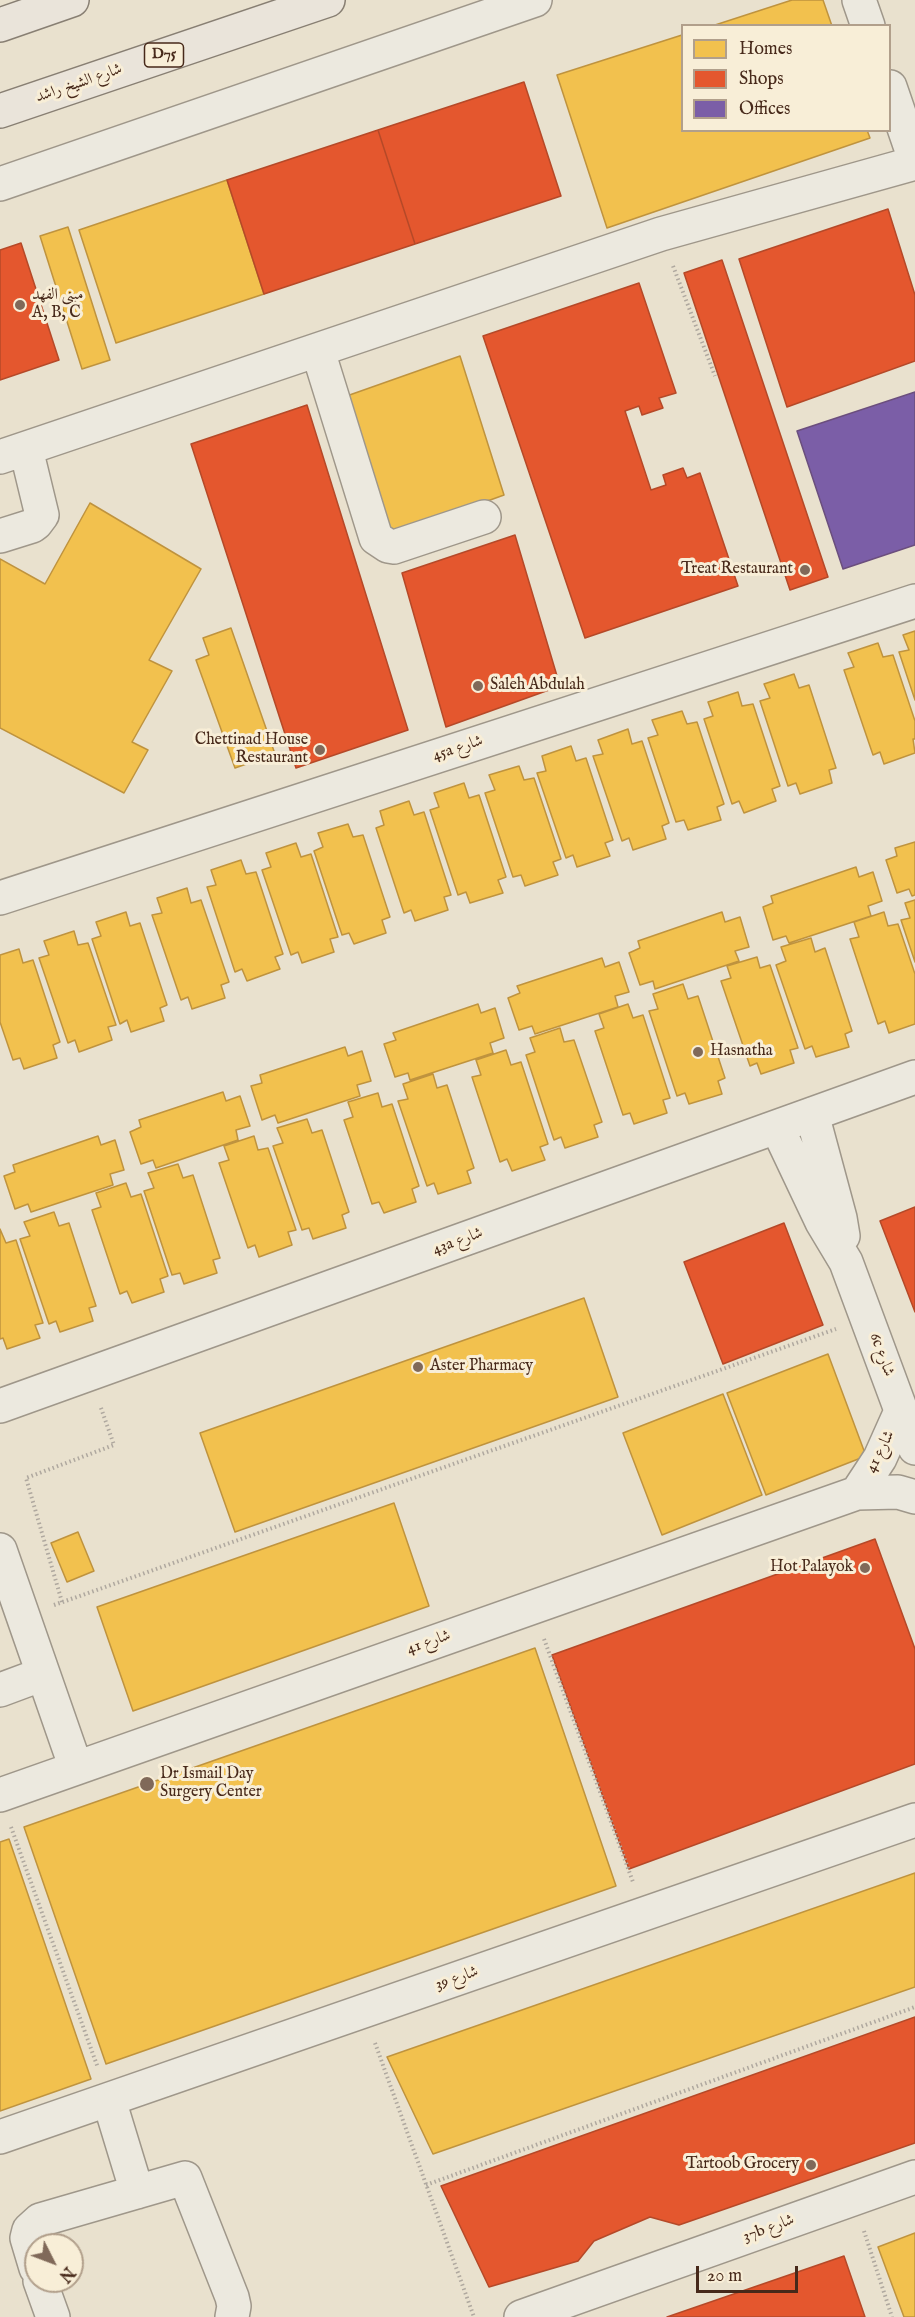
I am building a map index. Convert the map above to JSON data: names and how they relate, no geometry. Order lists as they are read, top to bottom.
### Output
{
  "streets": {
    "main road": ["D75", "شارع الشيخ راشد"],
    "street": [
      "45a شارع",
      "43a شارع",
      "6c شارع",
      "شارع 41",
      "شارع 39",
      "37b شارع"
    ]
  },
  "crossings": [
    ["43a شارع", "6c شارع"],
    ["6c شارع", "شارع 41"]
  ],
  "places": [
    "مبنى الفهد A, B, C",
    "Treat Restaurant",
    "Saleh Abdulah",
    "Chettinad House Restaurant",
    "Hasnatha",
    "Aster Pharmacy",
    "Hot Palayok",
    "Dr Ismail Day Surgery Center",
    "Tartoob Grocery"
  ],
  "legend": ["Homes", "Shops", "Offices"],
  "scale_bar": "20 m",
  "north": "bottom right"
}
